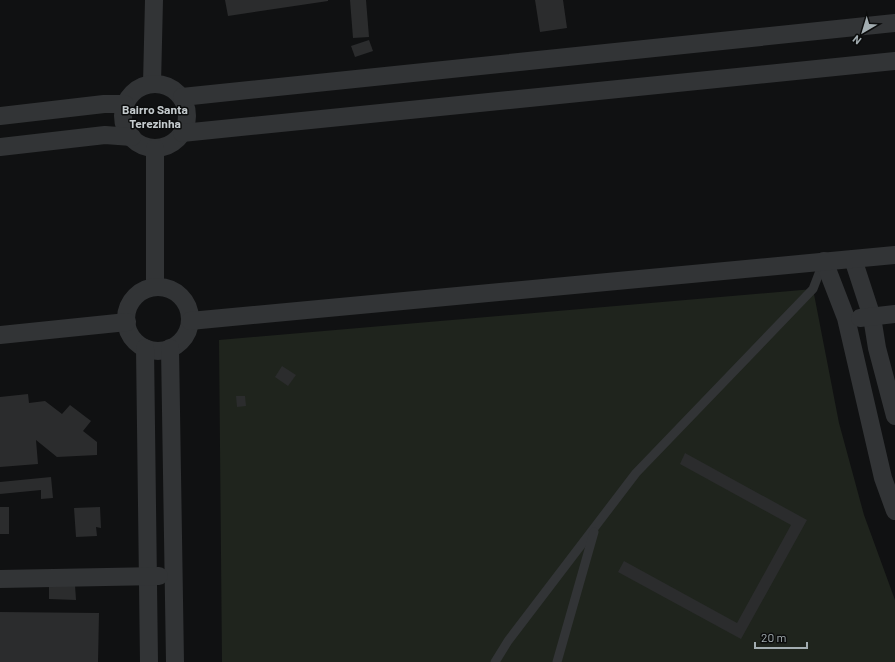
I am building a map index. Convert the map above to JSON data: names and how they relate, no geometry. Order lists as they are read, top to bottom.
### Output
{
  "districts": ["Bairro Santa Terezinha"],
  "scale_bar": "20 m",
  "north": "bottom left"
}
